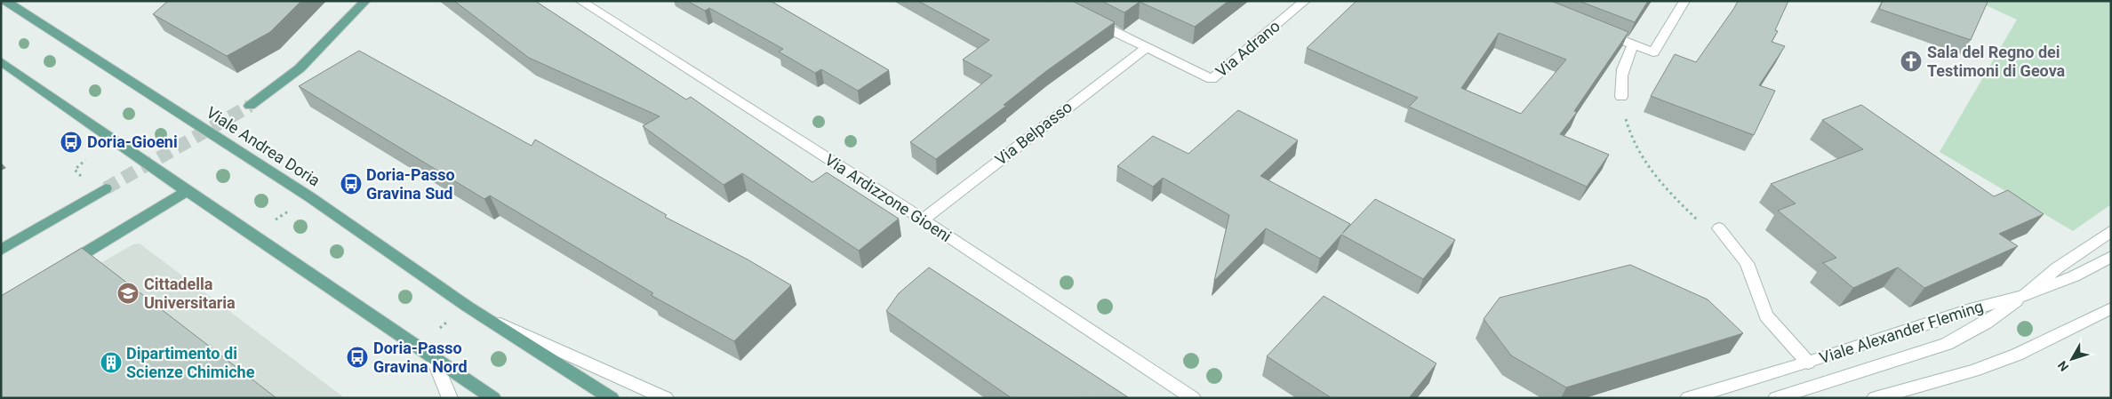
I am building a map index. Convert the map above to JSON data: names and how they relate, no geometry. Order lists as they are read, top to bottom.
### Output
{
  "streets": {
    "main road": ["Viale Andrea Doria"],
    "street": [
      "Via Adrano",
      "Via Belpasso",
      "Via Ardizzone Gioeni",
      "Viale Alexander Fleming"
    ]
  },
  "crossings": [
    ["Via Adrano", "Via Belpasso"],
    ["Via Belpasso", "Via Ardizzone Gioeni"]
  ],
  "places": {
    "church": ["Sala del Regno dei Testimoni di Geova"],
    "bus stop": ["Doria-Gioeni", "Doria-Passo Gravina Sud", "Doria-Passo Gravina Nord"],
    "school or university": ["Cittadella Universitaria"],
    "building": ["Dipartimento di Scienze Chimiche"]
  },
  "north": "bottom left"
}
